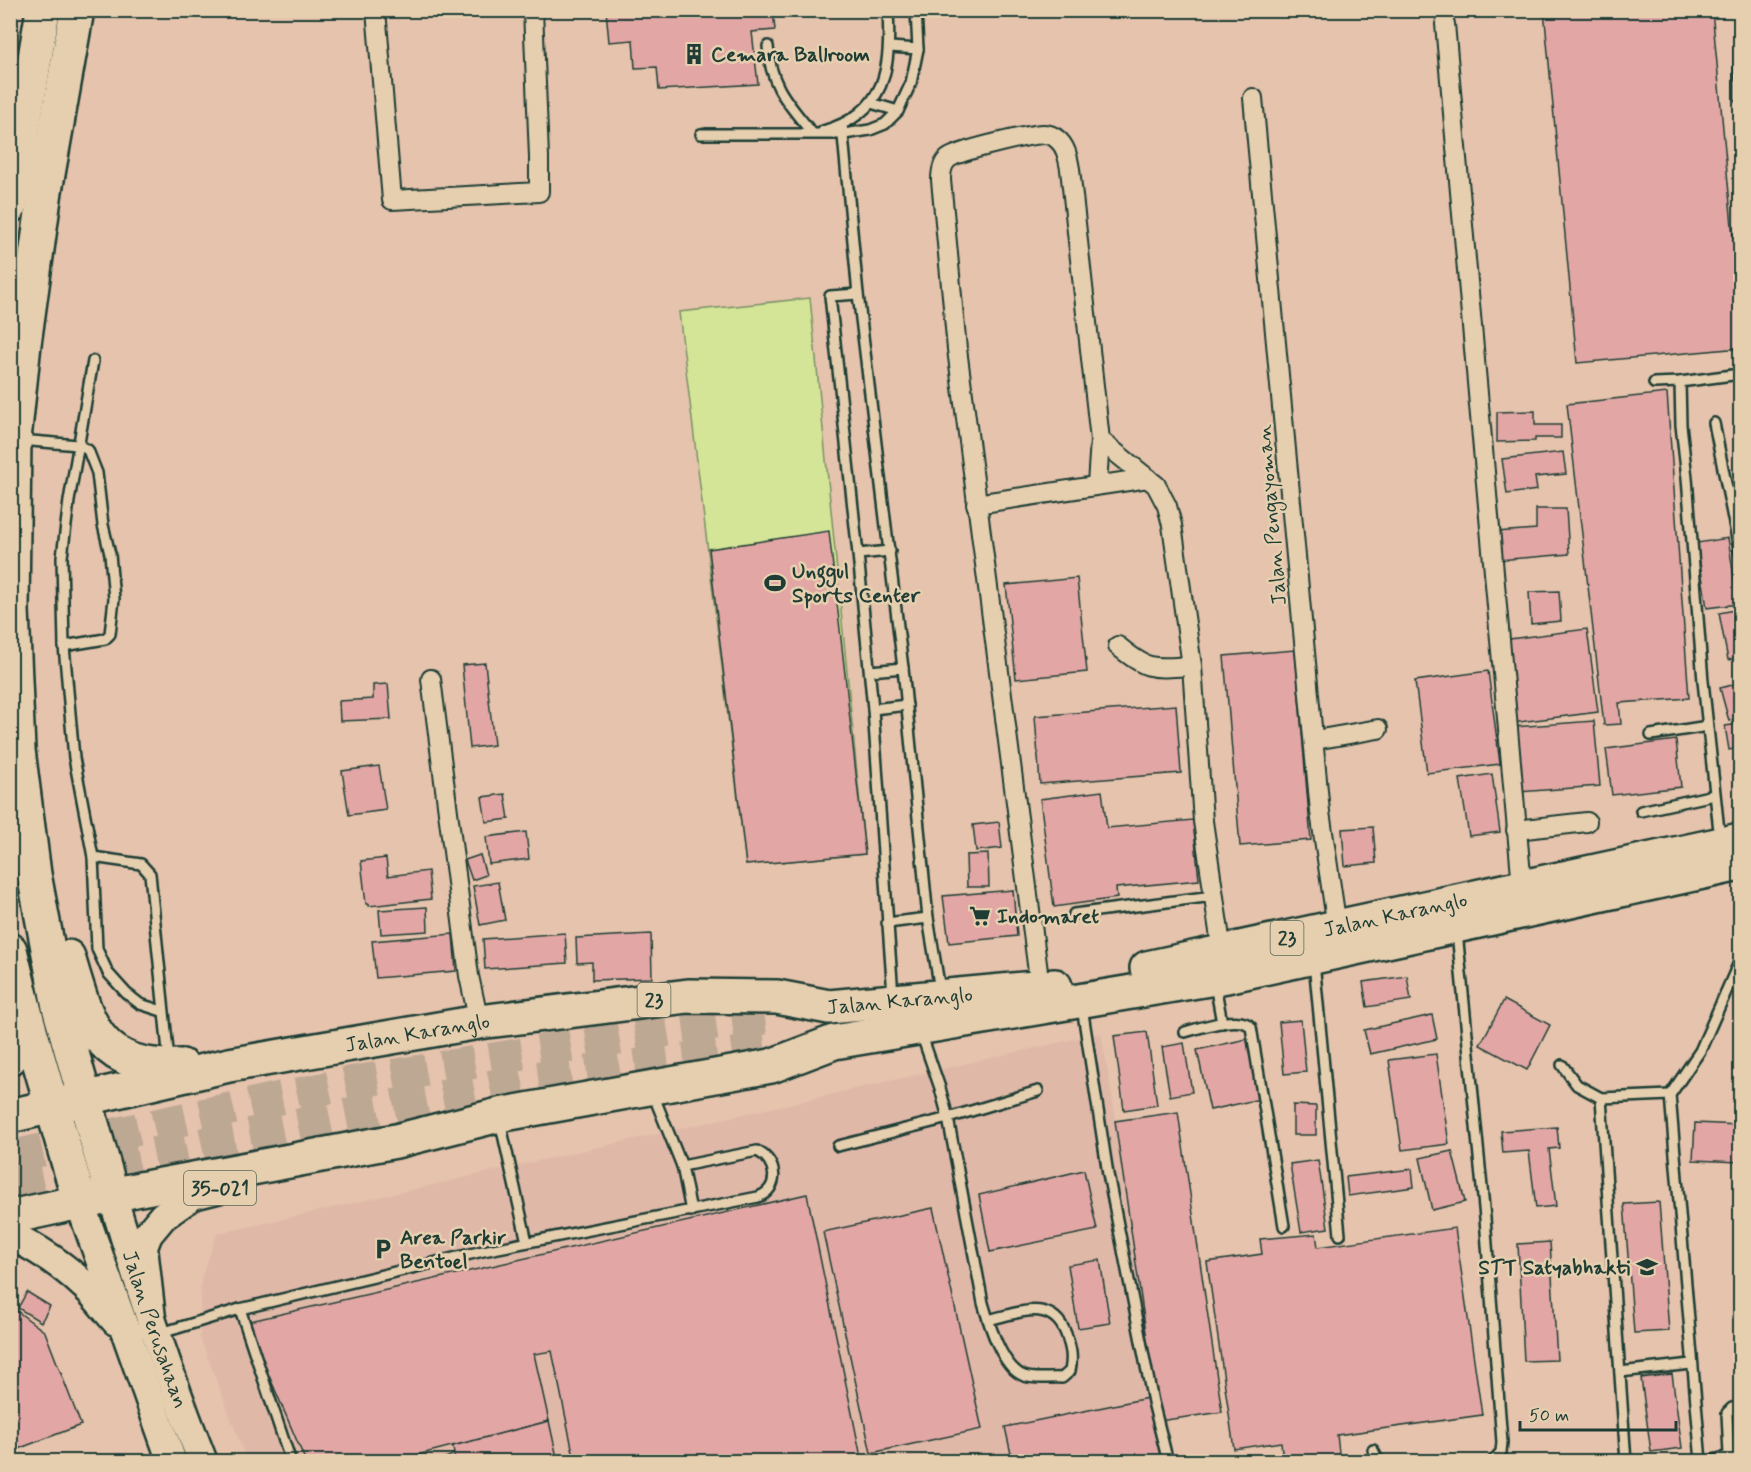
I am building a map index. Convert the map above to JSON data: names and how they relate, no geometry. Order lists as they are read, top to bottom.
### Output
{
  "streets": {
    "highway": ["Jalan Karanglo", "23"],
    "main road": ["35-021", "Jalan Perusahaan"],
    "street": ["Jalan Pengayoman"]
  },
  "crossings": [
    ["Jalan Pengayoman", "Jalan Karanglo"],
    ["Jalan Karanglo", "23"],
    ["Jalan Karanglo", "35-021"],
    ["Jalan Karanglo", "Jalan Perusahaan"],
    ["35-021", "Jalan Perusahaan"]
  ],
  "places": {
    "building": ["Cemara Ballroom"],
    "sports": ["Unggul Sports Center"],
    "supermarket": ["Indomaret"],
    "parking": ["Area Parkir Bentoel"],
    "school or university": ["STT Satyabhakti"]
  },
  "scale_bar": "50 m"
}
